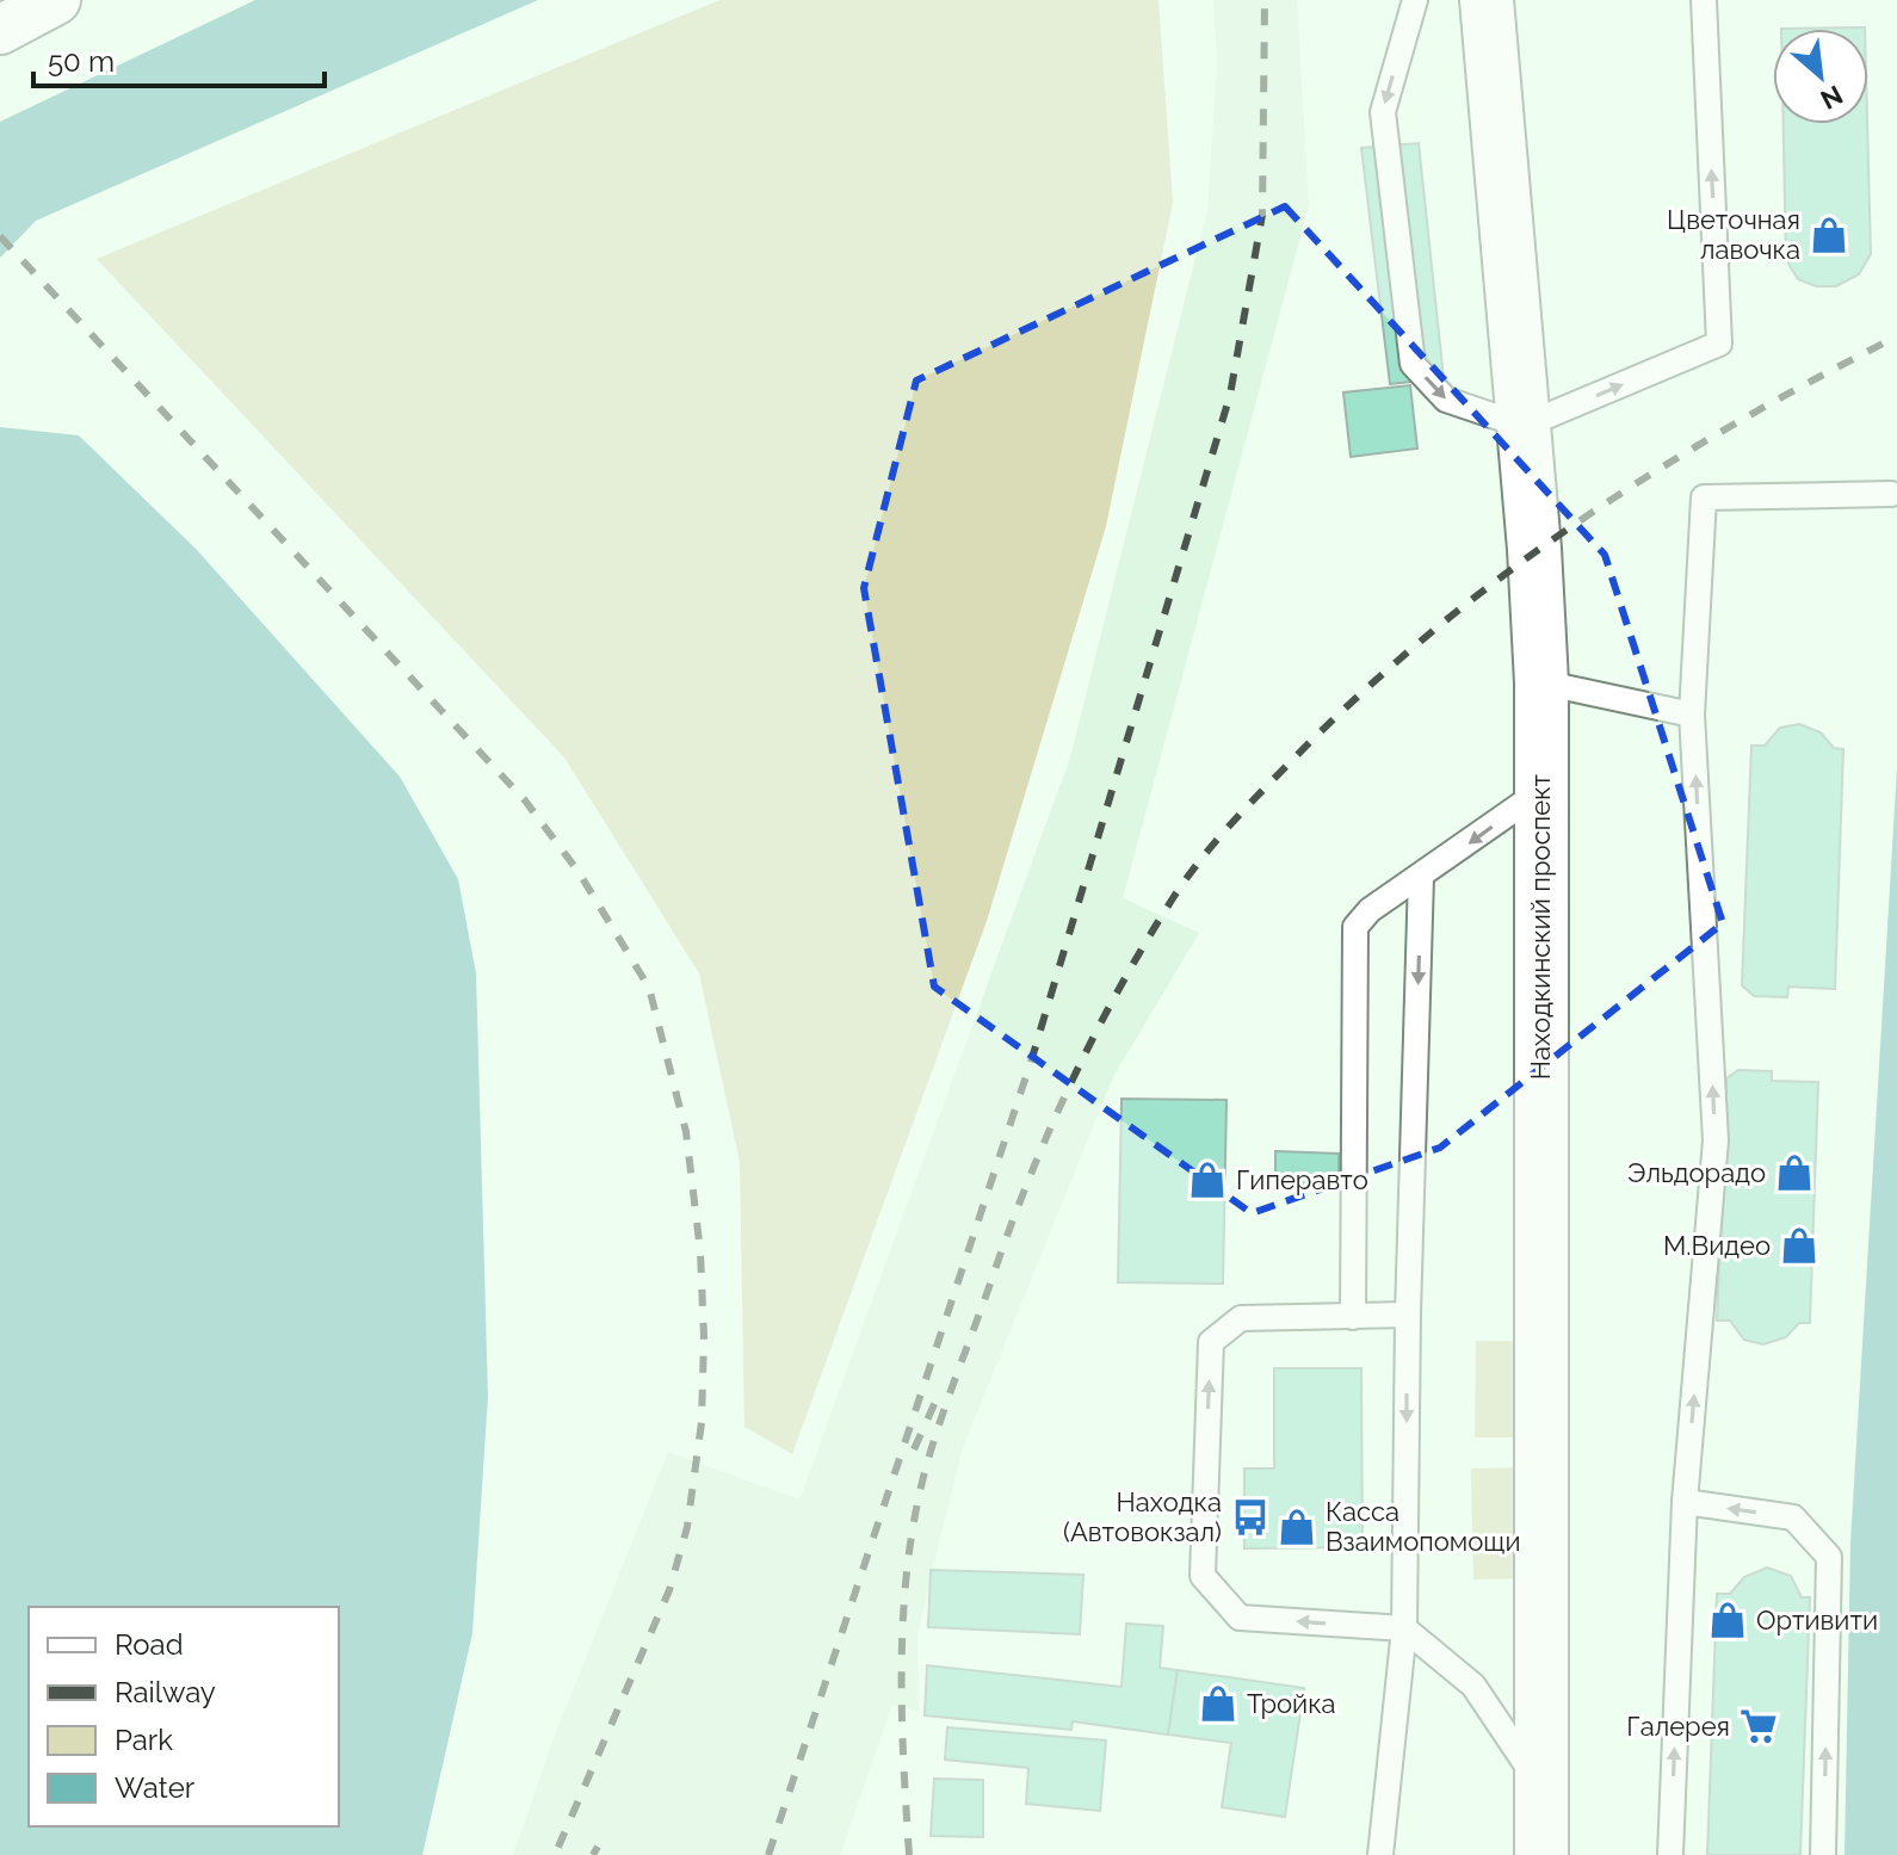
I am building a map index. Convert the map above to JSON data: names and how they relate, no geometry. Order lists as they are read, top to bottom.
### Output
{
  "streets": {
    "main road": ["Находкинский проспект"]
  },
  "places": {
    "shop": [
      "Цветочная лавочка",
      "Эльдорадо",
      "Гиперавто",
      "М.Видео",
      "Касса Взаимопомощи",
      "Ортивити",
      "Тройка"
    ],
    "bus stop": ["Находка (Автовокзал)"],
    "supermarket": ["Галерея"]
  },
  "legend": [
    "Road",
    "Railway",
    "Park",
    "Water"
  ],
  "scale_bar": "50 m",
  "north": "bottom right"
}
